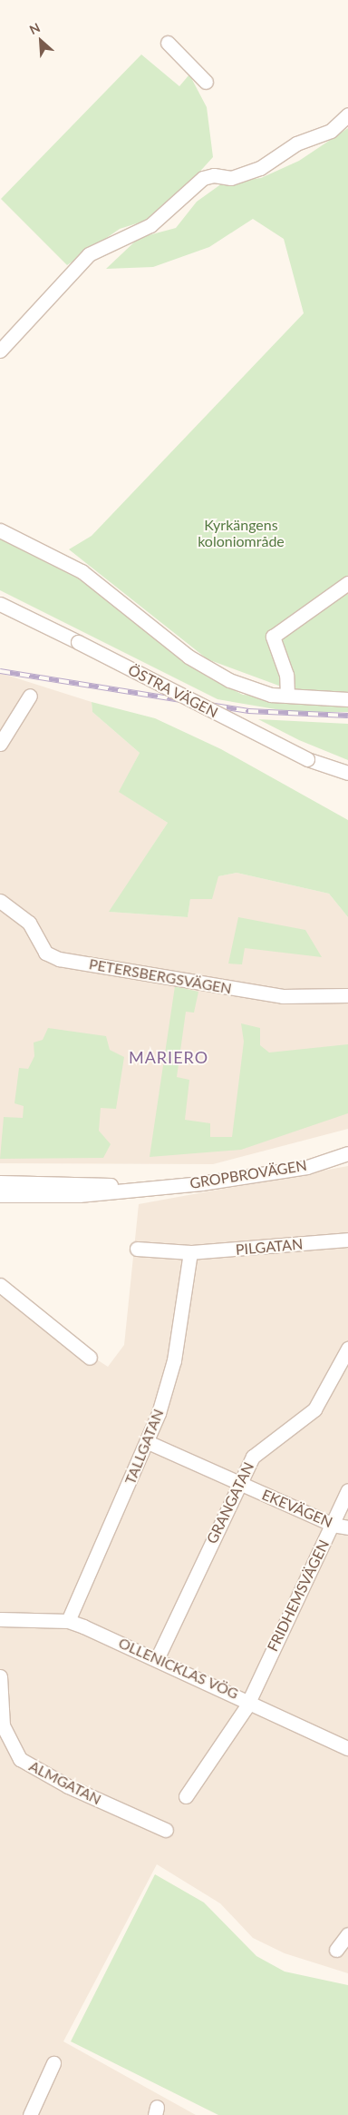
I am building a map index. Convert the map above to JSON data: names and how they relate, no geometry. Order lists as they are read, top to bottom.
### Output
{
  "streets": {
    "street": [
      "ÖSTRA VÄGEN",
      "PETERSBERGSVÄGEN",
      "GROPBROVÄGEN",
      "PILGATAN",
      "TALLGATAN",
      "GRANGATAN",
      "EKEVÄGEN",
      "FRIDHEMSVÄGEN",
      "OLLENICKLAS VÖG",
      "ALMGATAN"
    ]
  },
  "crossings": [
    ["PILGATAN", "TALLGATAN"],
    ["TALLGATAN", "EKEVÄGEN"],
    ["TALLGATAN", "OLLENICKLAS VÖG"],
    ["GRANGATAN", "EKEVÄGEN"],
    ["GRANGATAN", "OLLENICKLAS VÖG"],
    ["EKEVÄGEN", "FRIDHEMSVÄGEN"],
    ["FRIDHEMSVÄGEN", "OLLENICKLAS VÖG"]
  ],
  "districts": ["MARIERO"],
  "parks": ["Kyrkängens koloniområde"],
  "north": "top left"
}
